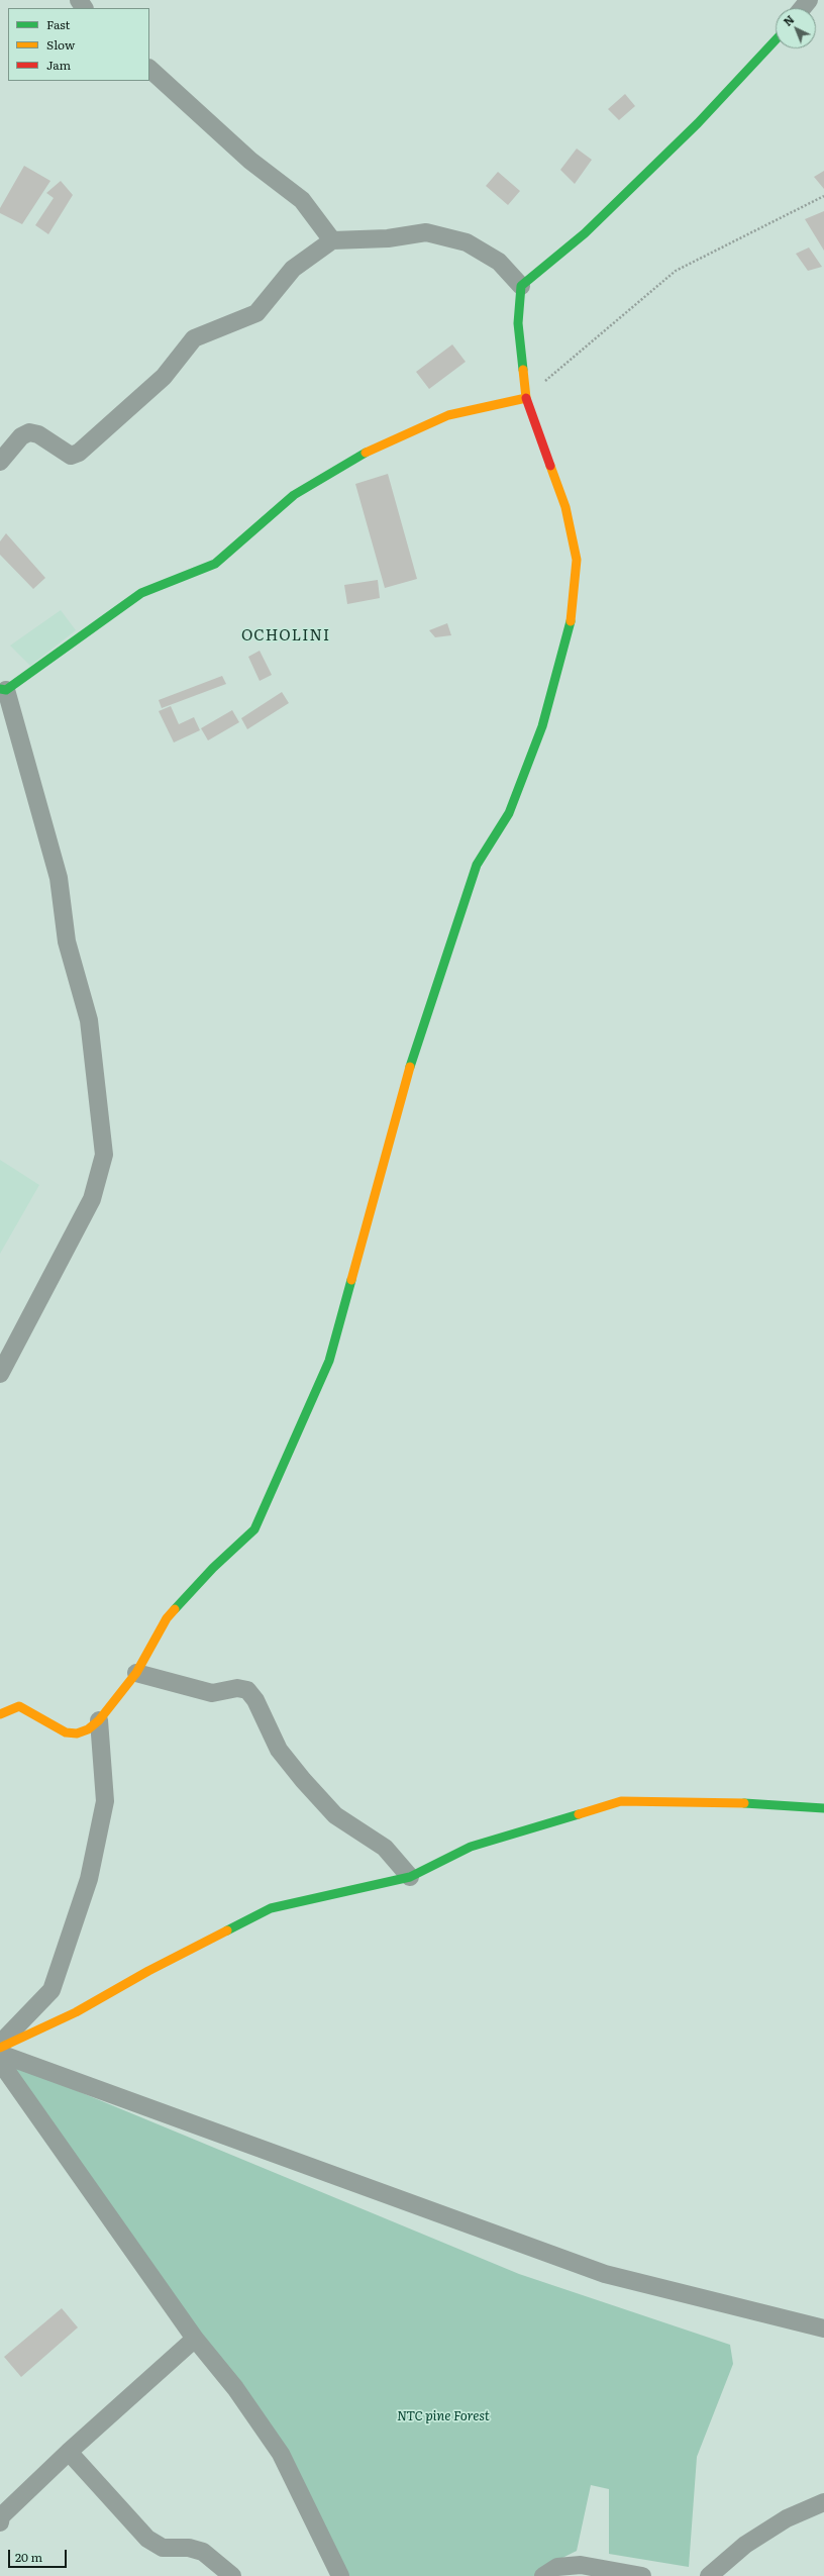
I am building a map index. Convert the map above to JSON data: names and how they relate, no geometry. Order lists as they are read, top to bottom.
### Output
{
  "districts": ["OCHOLINI"],
  "parks": ["NTC pine Forest"],
  "legend": ["Fast", "Slow", "Jam"],
  "scale_bar": "20 m",
  "north": "top left"
}
